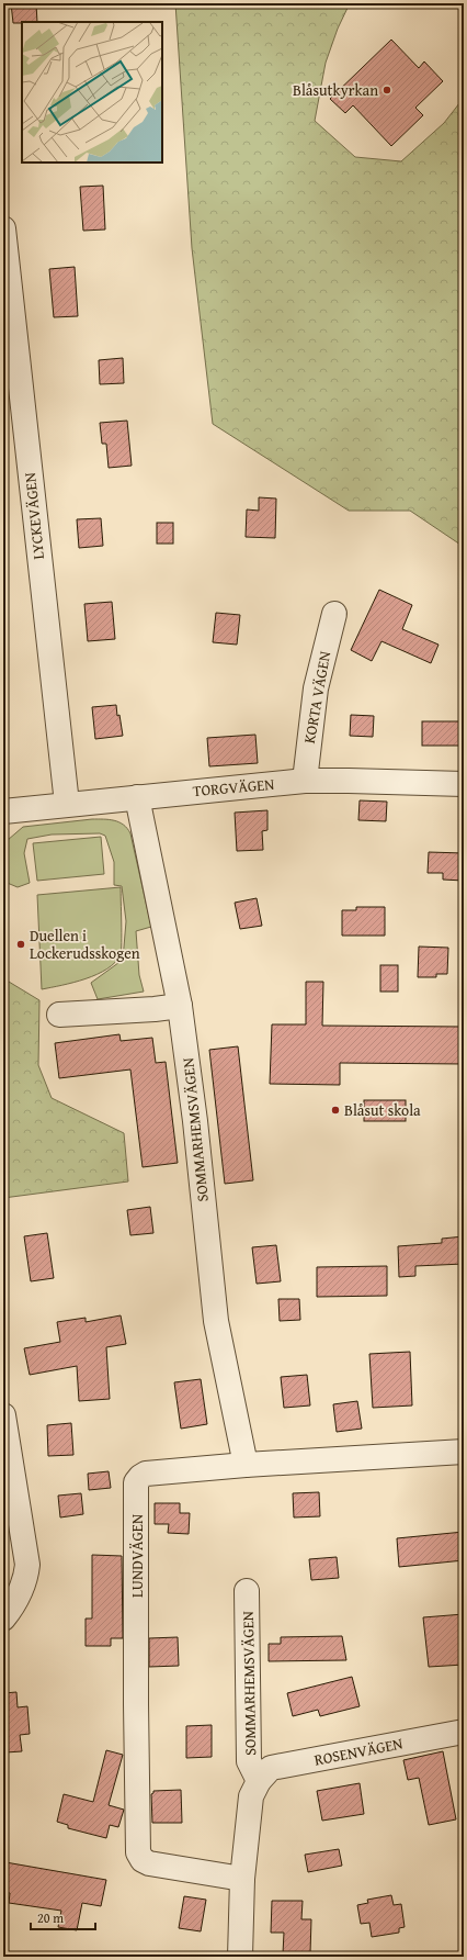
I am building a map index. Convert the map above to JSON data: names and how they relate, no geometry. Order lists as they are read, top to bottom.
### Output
{
  "streets": {
    "street": [
      "LYCKEVÄGEN",
      "KORTA VÄGEN",
      "TORGVÄGEN",
      "SOMMARHEMSVÄGEN",
      "LUNDVÄGEN",
      "ROSENVÄGEN"
    ]
  },
  "crossings": [
    ["LYCKEVÄGEN", "TORGVÄGEN"],
    ["KORTA VÄGEN", "TORGVÄGEN"],
    ["TORGVÄGEN", "SOMMARHEMSVÄGEN"],
    ["SOMMARHEMSVÄGEN", "LUNDVÄGEN"],
    ["SOMMARHEMSVÄGEN", "ROSENVÄGEN"]
  ],
  "places": ["Blåsutkyrkan", "Duellen i Lockerudsskogen", "Blåsut skola"],
  "scale_bar": "20 m"
}
